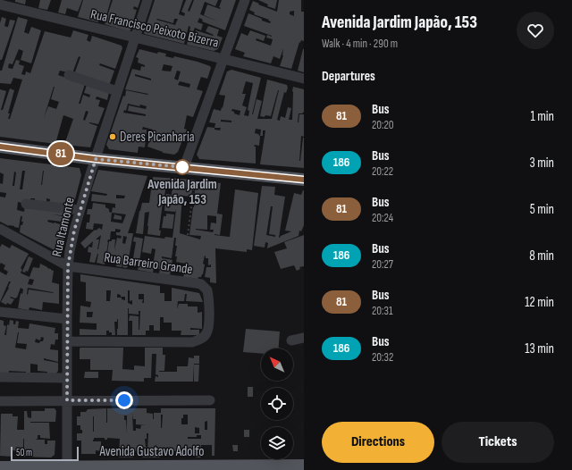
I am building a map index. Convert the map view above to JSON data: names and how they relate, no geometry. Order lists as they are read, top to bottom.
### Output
{
  "streets": {
    "main road": ["Avenida Gustavo Adolfo"],
    "street": ["Rua Francisco Peixoto Bizerra", "Rua Itamonte", "Rua Barreiro Grande"]
  },
  "crossings": [
    ["Rua Francisco Peixoto Bizerra", "Rua Itamonte"],
    ["Rua Itamonte", "Rua Barreiro Grande"],
    ["Rua Itamonte", "Avenida Gustavo Adolfo"]
  ],
  "places": ["Deres Picanharia", "Avenida Jardim Japão, 153"],
  "lines": ["bus line 81"],
  "scale_bar": "50 m",
  "north": "top left",
  "page": {
    "on_map": "81",
    "heading": [
      ["Avenida Jardim Japão, 153", "Walk · 4 min · 290 m"],
      "Departures"
    ],
    "list": [
      {
        "mark": "81",
        "name": "Bus",
        "note": "20:20",
        "value": "1 min"
      },
      {
        "mark": "186",
        "name": "Bus",
        "note": "20:22",
        "value": "3 min"
      },
      {
        "mark": "81",
        "name": "Bus",
        "note": "20:24",
        "value": "5 min"
      },
      {
        "mark": "186",
        "name": "Bus",
        "note": "20:27",
        "value": "8 min"
      },
      {
        "mark": "81",
        "name": "Bus",
        "note": "20:31",
        "value": "12 min"
      },
      {
        "mark": "186",
        "name": "Bus",
        "note": "20:32",
        "value": "13 min"
      }
    ],
    "buttons": ["Directions", "Tickets"],
    "scale": "50 m"
  }
}
